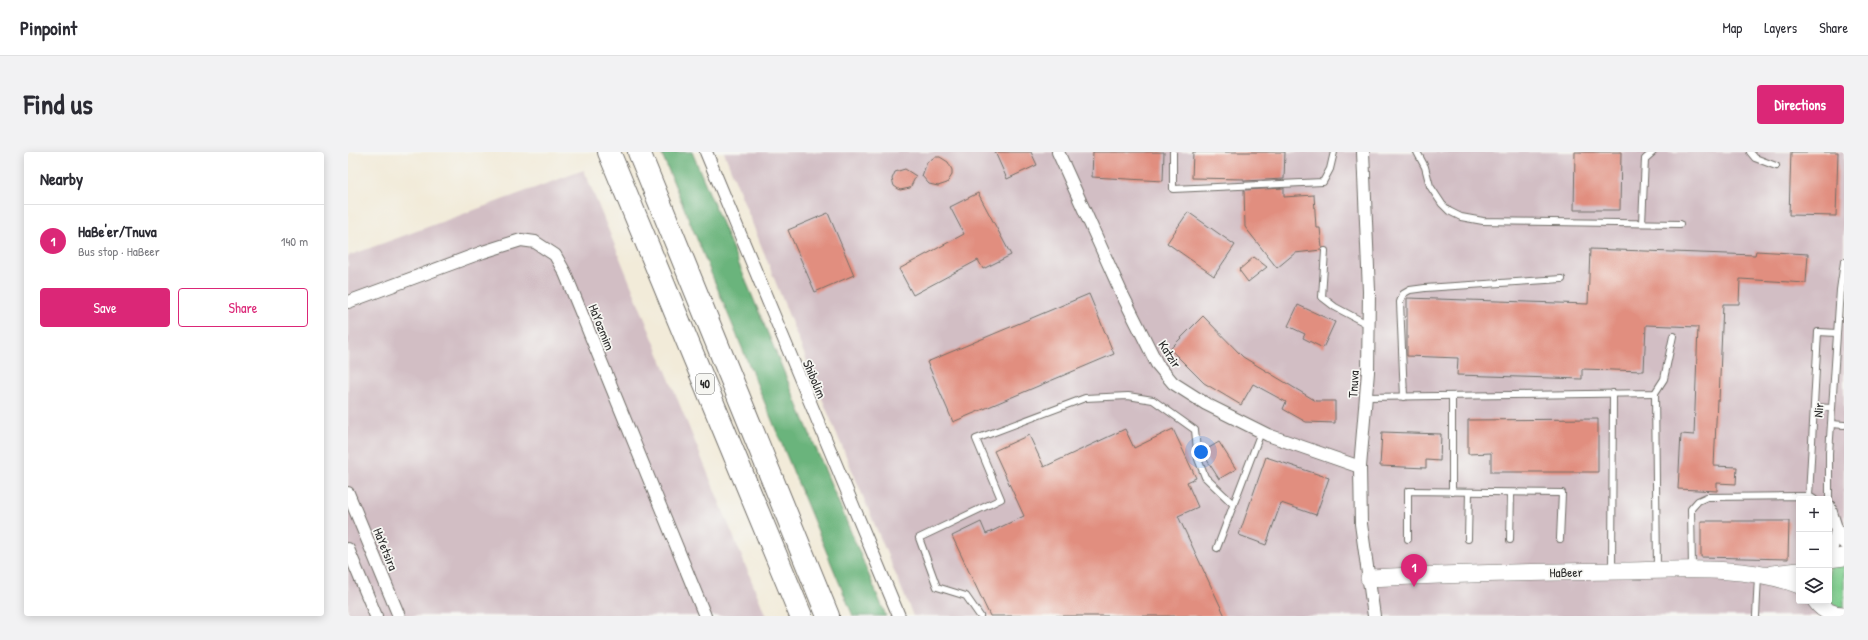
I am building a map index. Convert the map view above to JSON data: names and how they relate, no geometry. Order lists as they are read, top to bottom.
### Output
{
  "streets": {
    "highway": ["40"],
    "street": [
      "HaYozmim",
      "Katzir",
      "Shibolim",
      "Tnuva",
      "Nir",
      "HaYetsira",
      "HaBeer"
    ]
  },
  "crossings": [
    ["Katzir", "Tnuva"],
    ["Tnuva", "HaBeer"]
  ],
  "page": {
    "header": "Pinpoint",
    "nav": ["Map", "Layers", "Share"],
    "title": "Find us",
    "buttons": [
      "Directions",
      ["Save", "Share"]
    ],
    "heading": "Nearby",
    "list": [
      {
        "mark": "1",
        "name": "HaBe'er/Tnuva",
        "note": "Bus stop · HaBeer",
        "value": "140 m"
      }
    ],
    "map_buttons": ["+", "−"],
    "pins": "1"
  }
}
